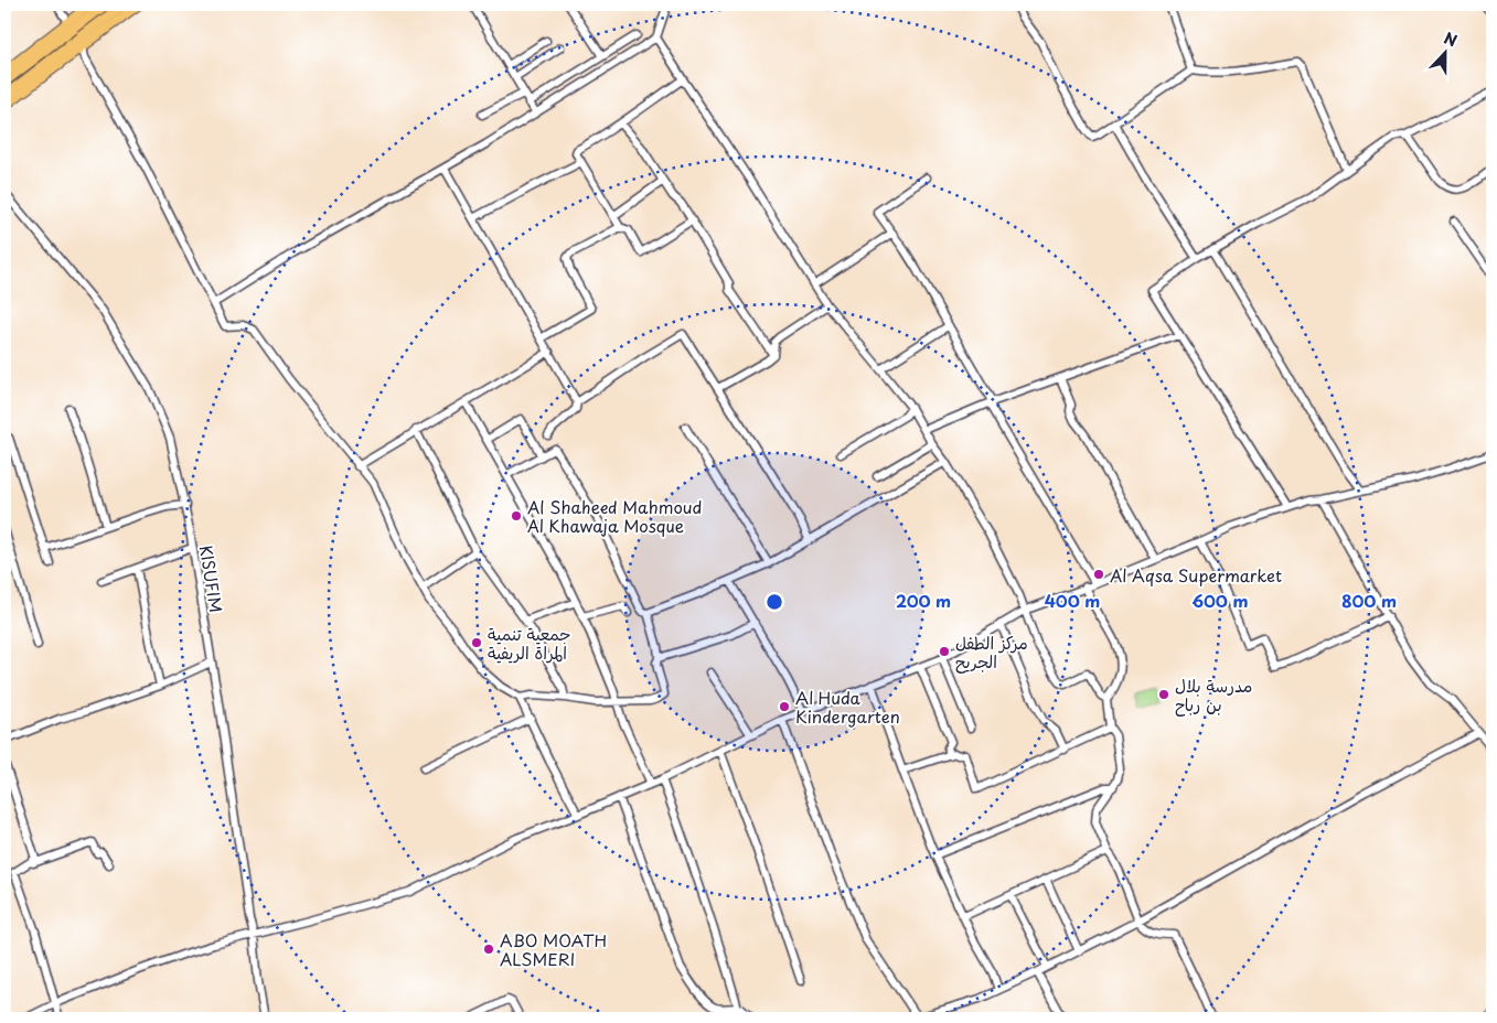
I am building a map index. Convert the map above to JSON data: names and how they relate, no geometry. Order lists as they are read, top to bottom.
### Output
{
  "streets": {
    "street": ["KISUFIM"]
  },
  "places": [
    "Al Shaheed Mahmoud Al Khawaja Mosque",
    "Al Aqsa Supermarket",
    "جمعية تنمية المراة الريفية",
    "مركز الطفل الجريح",
    "مدرسة بلال بن رباح",
    "Al Huda Kindergarten",
    "ABO MOATH ALSMERI"
  ],
  "north": "top",
  "rings": [
    "200 m",
    "400 m",
    "600 m",
    "800 m"
  ]
}
